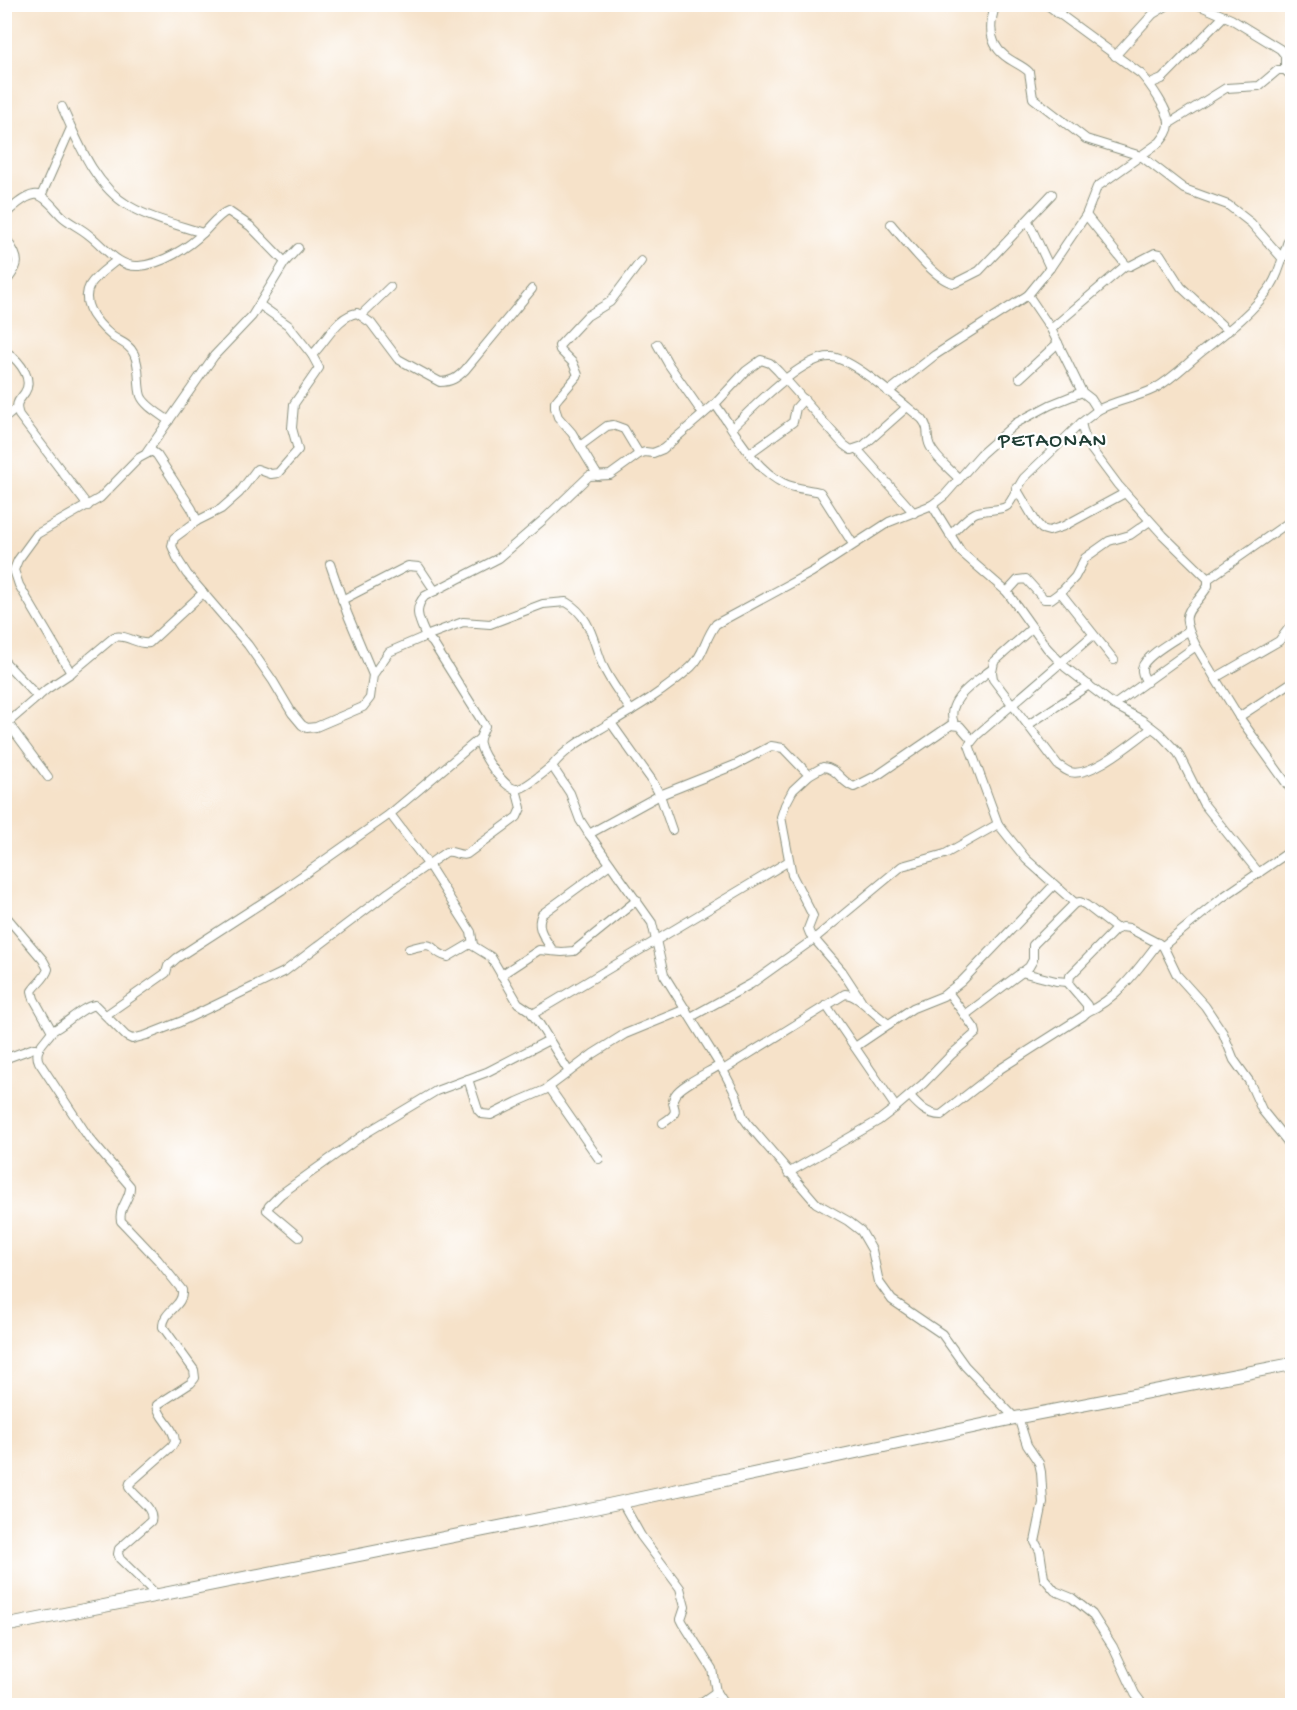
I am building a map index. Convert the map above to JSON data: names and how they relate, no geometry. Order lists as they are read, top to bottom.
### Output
{
  "districts": ["PETAONAN"]
}
